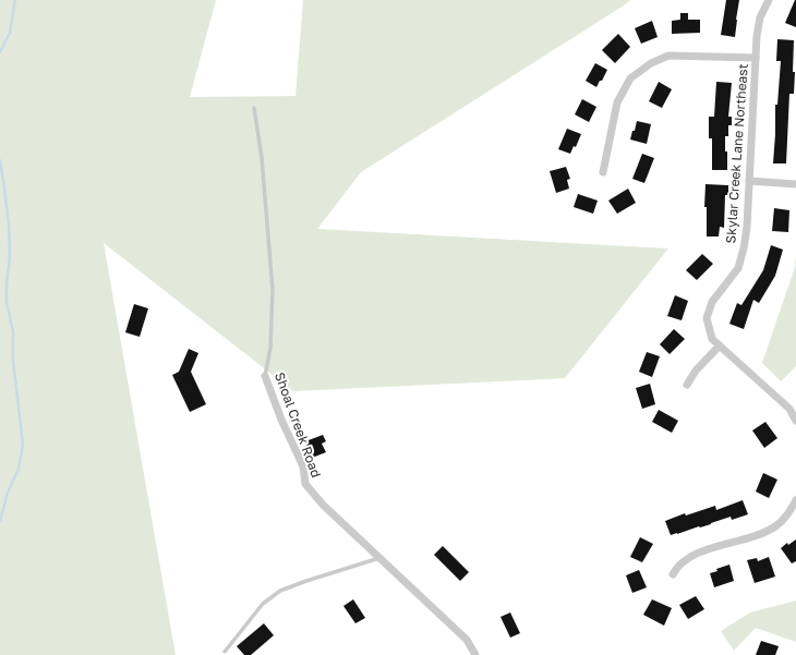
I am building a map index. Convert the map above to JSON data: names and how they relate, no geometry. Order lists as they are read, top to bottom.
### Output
{
  "streets": {
    "street": ["Skylar Creek Lane Northeast", "Shoal Creek Road"]
  }
}
